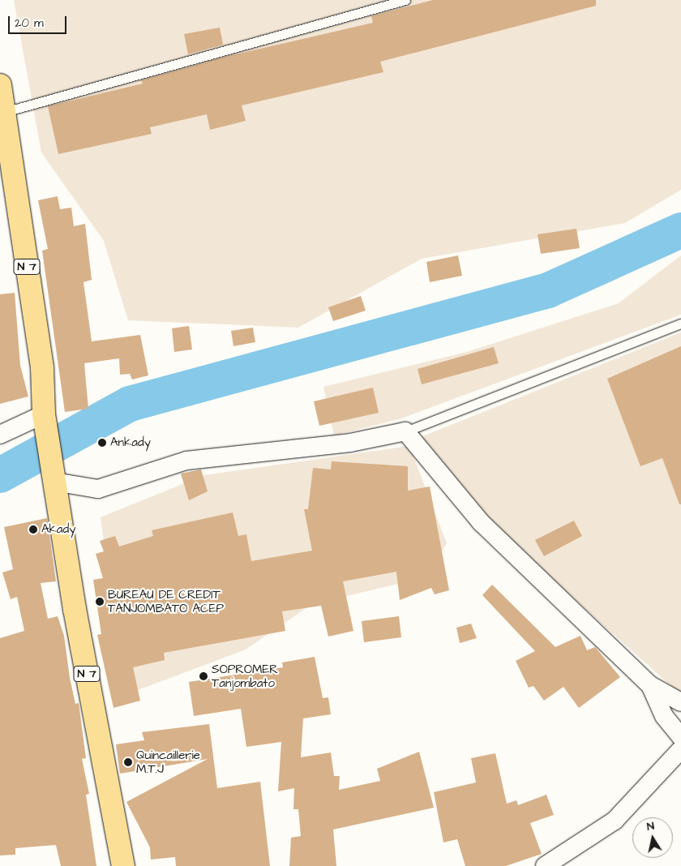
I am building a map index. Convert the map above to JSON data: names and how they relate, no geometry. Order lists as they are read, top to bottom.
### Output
{
  "streets": {
    "main road": ["N 7"]
  },
  "places": [
    "Ankady",
    "Akady",
    "BUREAU DE CREDIT TANJOMBATO ACEP",
    "SOPROMER Tanjombato",
    "Quincaillerie M.T.J"
  ],
  "scale_bar": "20 m",
  "north": "top"
}
